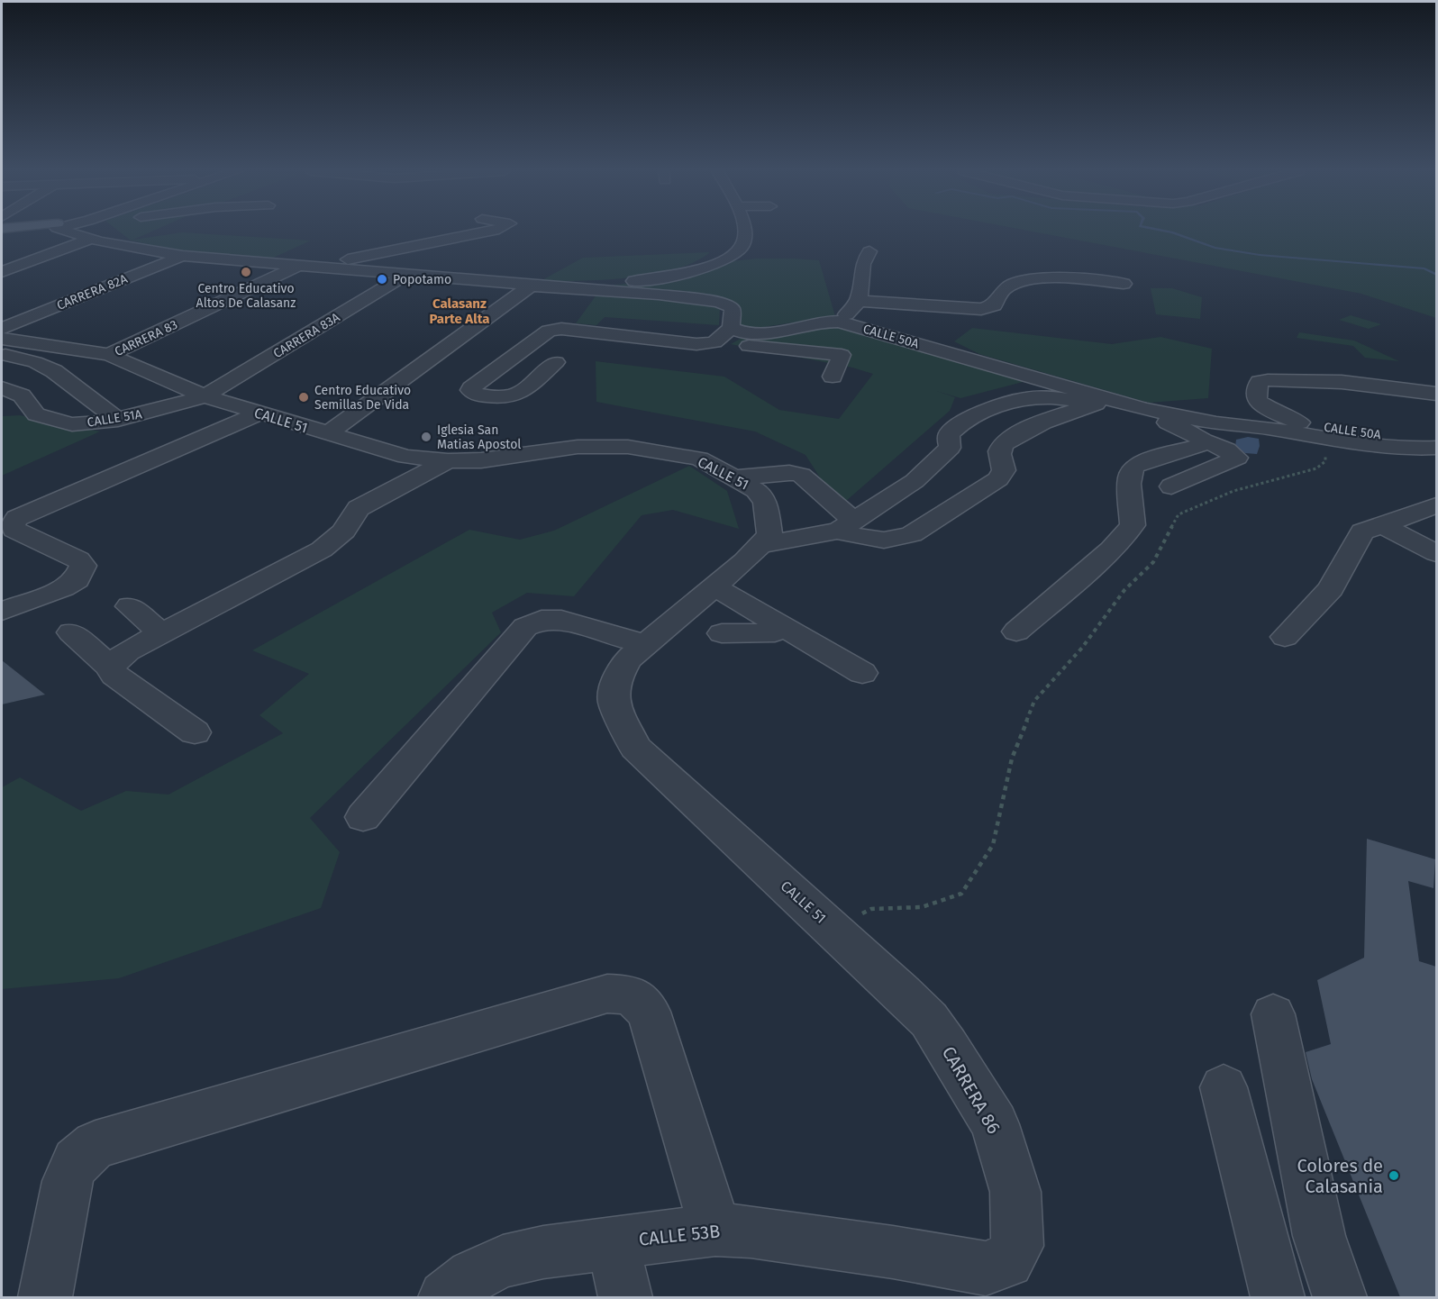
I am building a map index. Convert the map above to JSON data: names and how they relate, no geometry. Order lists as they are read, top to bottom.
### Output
{
  "streets": {
    "street": [
      "CARRERA 82A",
      "CARRERA 83A",
      "CALLE 50A",
      "CARRERA 83",
      "CALLE 51A",
      "CALLE 51",
      "CARRERA 86",
      "CALLE 53B"
    ]
  },
  "crossings": [
    ["CARRERA 83A", "CALLE 51A"],
    ["CARRERA 83A", "CALLE 51"],
    ["CARRERA 83", "CALLE 51"],
    ["CALLE 51A", "CALLE 51"],
    ["CALLE 51", "CARRERA 86"],
    ["CARRERA 86", "CALLE 53B"]
  ],
  "districts": ["Calasanz Parte Alta"],
  "places": [
    "Centro Educativo Altos De Calasanz",
    "Popotamo",
    "Centro Educativo Semillas De Vida",
    "Iglesia San Matias Apostol",
    "Colores de Calasania"
  ]
}
